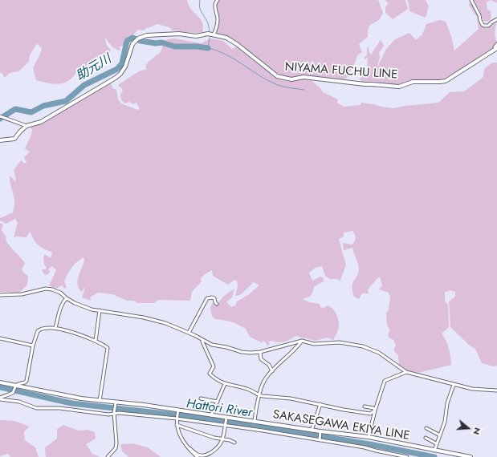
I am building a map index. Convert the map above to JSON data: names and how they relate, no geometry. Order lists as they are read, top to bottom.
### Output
{
  "streets": {
    "main road": ["NIYAMA FUCHU LINE", "SAKASEGAWA EKIYA LINE"]
  },
  "water": ["助元川", "Hattori River"],
  "north": "right"
}
